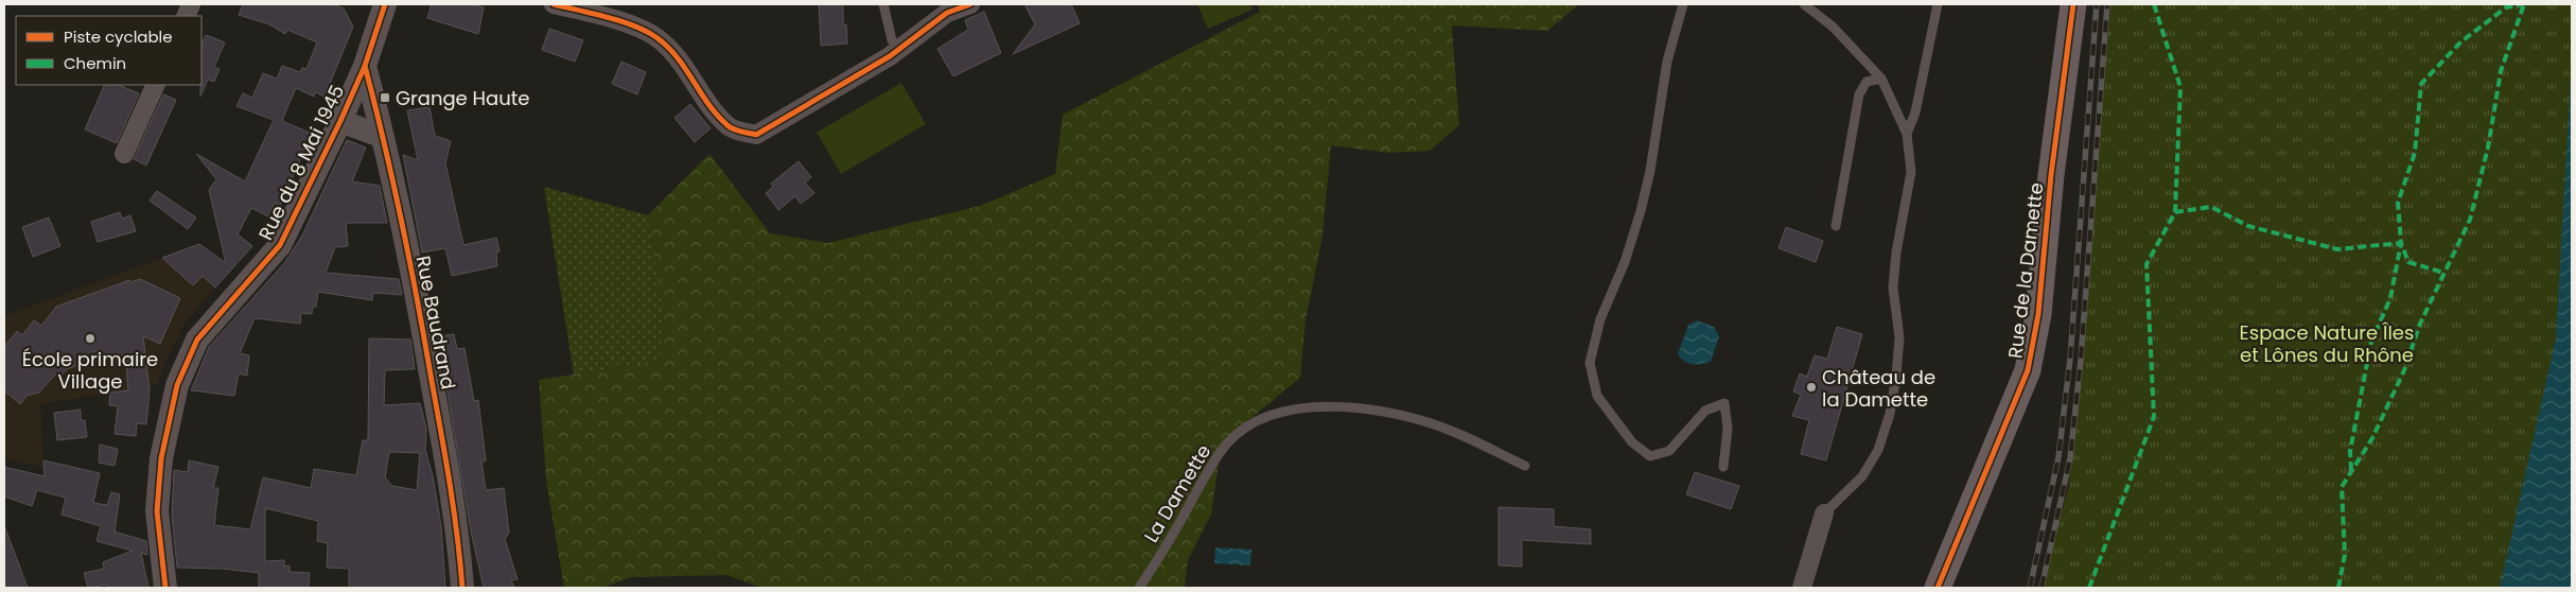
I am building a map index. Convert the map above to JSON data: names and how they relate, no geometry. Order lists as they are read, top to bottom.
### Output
{
  "streets": {
    "main road": ["Rue de la Damette"],
    "street": ["Rue du 8 Mai 1945", "Rue Baudrand"],
    "lane": ["La Damette"]
  },
  "crossings": [
    ["Rue du 8 Mai 1945", "Rue Baudrand"]
  ],
  "parks": ["Espace Nature Îles et Lônes du Rhône"],
  "places": {
    "transit": ["Grange Haute"],
    "other": ["École primaire Village", "Château de la Damette"]
  },
  "legend": ["Piste cyclable", "Chemin"]
}
